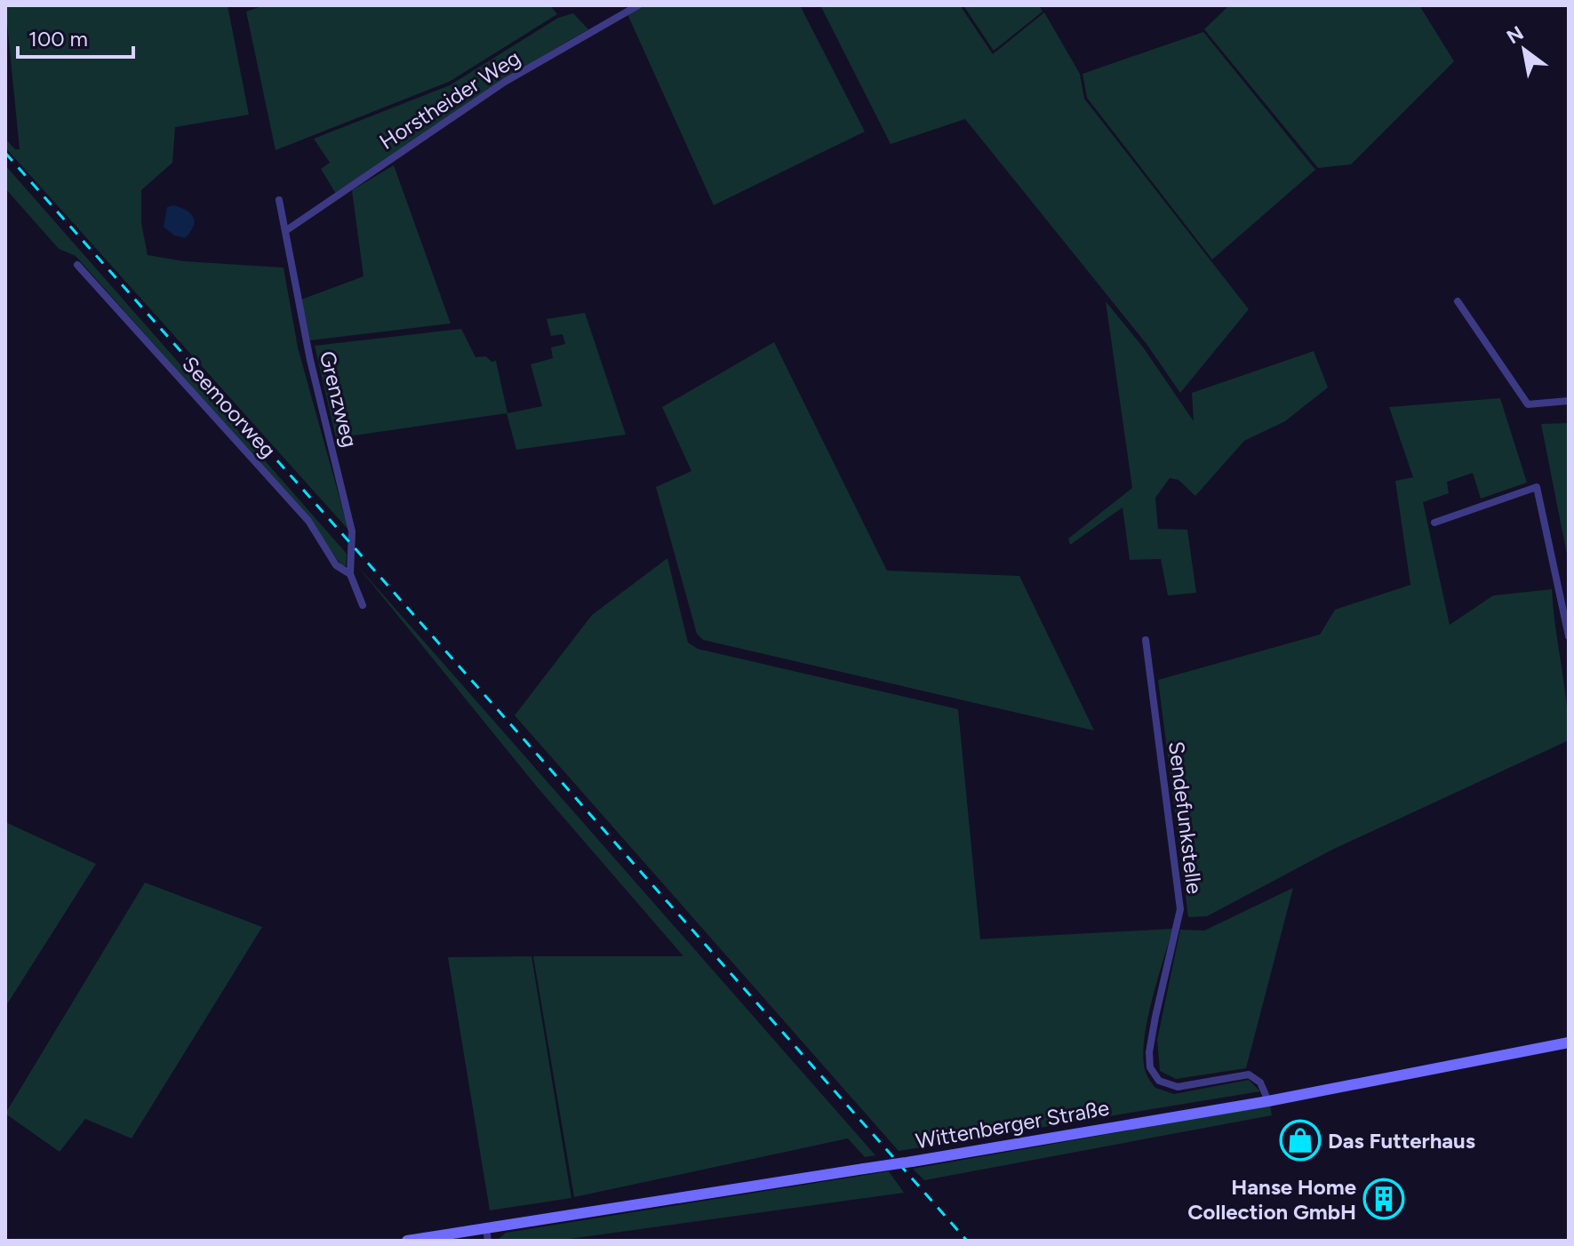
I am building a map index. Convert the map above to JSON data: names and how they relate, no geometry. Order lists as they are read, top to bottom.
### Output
{
  "streets": {
    "main road": ["Wittenberger Straße"],
    "street": [
      "Horstheider Weg",
      "Grenzweg",
      "Seemoorweg",
      "Sendefunkstelle"
    ]
  },
  "crossings": [
    ["Horstheider Weg", "Grenzweg"],
    ["Grenzweg", "Seemoorweg"],
    ["Sendefunkstelle", "Wittenberger Straße"]
  ],
  "places": {
    "shop": ["Das Futterhaus"],
    "building": ["Hanse Home Collection GmbH"]
  },
  "scale_bar": "100 m",
  "north": "top left"
}
